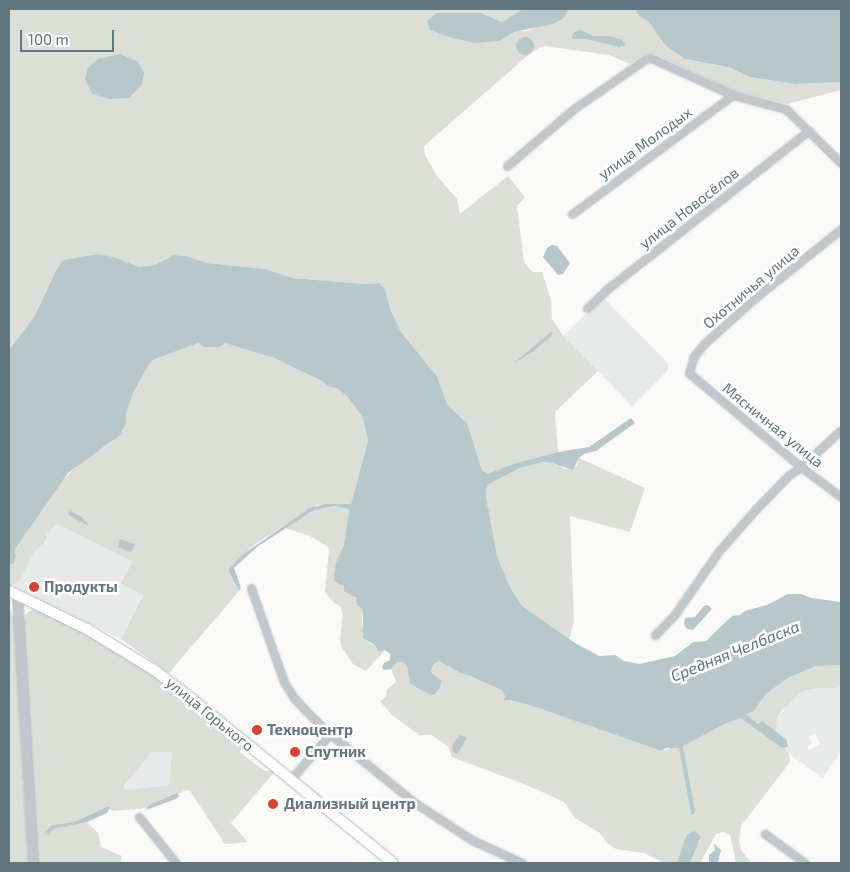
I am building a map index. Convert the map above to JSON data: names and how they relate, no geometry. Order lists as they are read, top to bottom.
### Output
{
  "streets": {
    "main road": ["улица Горького"],
    "street": [
      "улица Молодых",
      "улица Новосёлов",
      "Охотничья улица",
      "Мясничная улица"
    ]
  },
  "crossings": [
    ["Охотничья улица", "Мясничная улица"]
  ],
  "water": ["Средняя Челбаска"],
  "places": [
    "Продукты",
    "Техноцентр",
    "Спутник",
    "Диализный центр"
  ],
  "scale_bar": "100 m"
}
